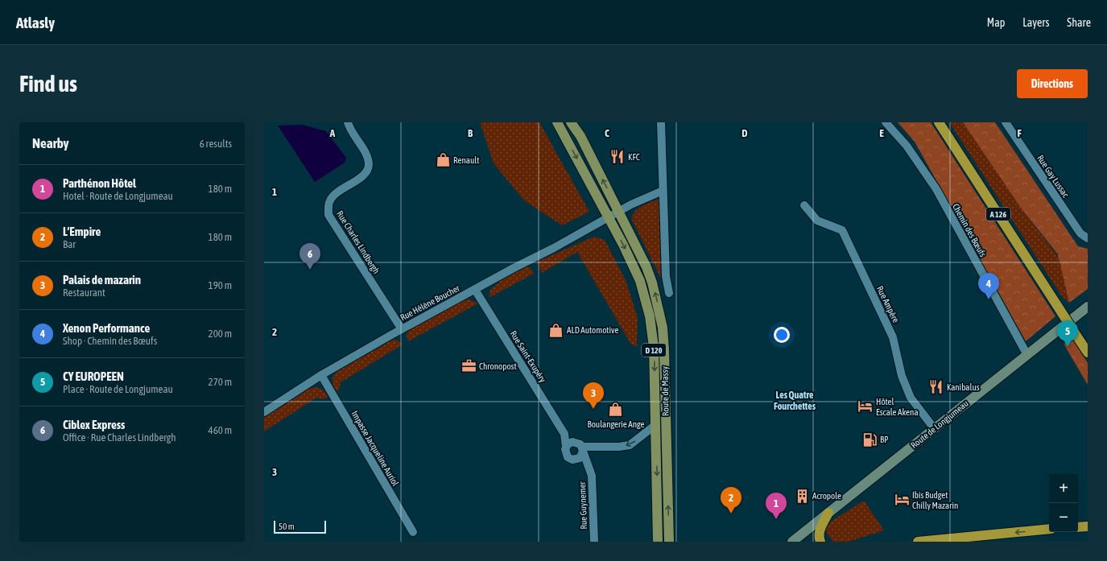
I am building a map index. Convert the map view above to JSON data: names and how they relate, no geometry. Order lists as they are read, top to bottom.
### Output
{
  "streets": {
    "highway": ["A 126"],
    "main road": ["D 120", "Route de Massy"],
    "street": [
      "Rue Gay Lussac",
      "Chemin des Bœufs",
      "Rue Charles Lindbergh",
      "Rue Hélène Boucher",
      "Rue Ampère",
      "Rue Saint-Exupéry",
      "Route de Longjumeau",
      "Impasse Jacqueline Auriol",
      "Rue Guynemer"
    ]
  },
  "crossings": [
    ["Chemin des Bœufs", "Route de Longjumeau"],
    ["Rue Charles Lindbergh", "Rue Hélène Boucher"],
    ["Rue Hélène Boucher", "Rue Saint-Exupéry"],
    ["Rue Hélène Boucher", "Route de Massy"],
    ["Rue Hélène Boucher", "Impasse Jacqueline Auriol"],
    ["Rue Ampère", "Route de Longjumeau"],
    ["Rue Saint-Exupéry", "Rue Guynemer"]
  ],
  "districts": ["Les Quatre Fourchettes"],
  "places": {
    "restaurant": ["KFC", "Kanibalus"],
    "shop": ["Renault", "ALD Automotive", "Boulangerie Ange"],
    "office": ["Chronopost"],
    "hotel": ["Hôtel Escale Akena", "Ibis Budget Chilly Mazarin"],
    "fuel station": ["BP"],
    "building": ["Acropole"]
  },
  "scale_bar": "50 m",
  "page": {
    "header": "Atlasly",
    "nav": ["Map", "Layers", "Share"],
    "buttons": "Directions",
    "title": "Find us",
    "heading": ["Nearby", "6 results"],
    "list": [
      {
        "mark": "1",
        "name": "Parthénon Hôtel",
        "note": "Hotel · Route de Longjumeau",
        "value": "180 m"
      },
      {
        "mark": "2",
        "name": "L’Empire",
        "note": "Bar",
        "value": "180 m"
      },
      {
        "mark": "3",
        "name": "Palais de mazarin",
        "note": "Restaurant",
        "value": "190 m"
      },
      {
        "mark": "4",
        "name": "Xenon Performance",
        "note": "Shop · Chemin des Bœufs",
        "value": "200 m"
      },
      {
        "mark": "5",
        "name": "CY EUROPEEN",
        "note": "Place · Route de Longjumeau",
        "value": "270 m"
      },
      {
        "mark": "6",
        "name": "Ciblex Express",
        "note": "Office · Rue Charles Lindbergh",
        "value": "460 m"
      }
    ],
    "pins": [
      "6",
      "4",
      "5",
      "3",
      "2",
      "1"
    ],
    "map_buttons": ["+", "−"],
    "scale": "50 m"
  },
  "grid": {
    "columns": [
      "A",
      "B",
      "C",
      "D",
      "E",
      "F"
    ],
    "rows": ["1", "2", "3"]
  }
}
